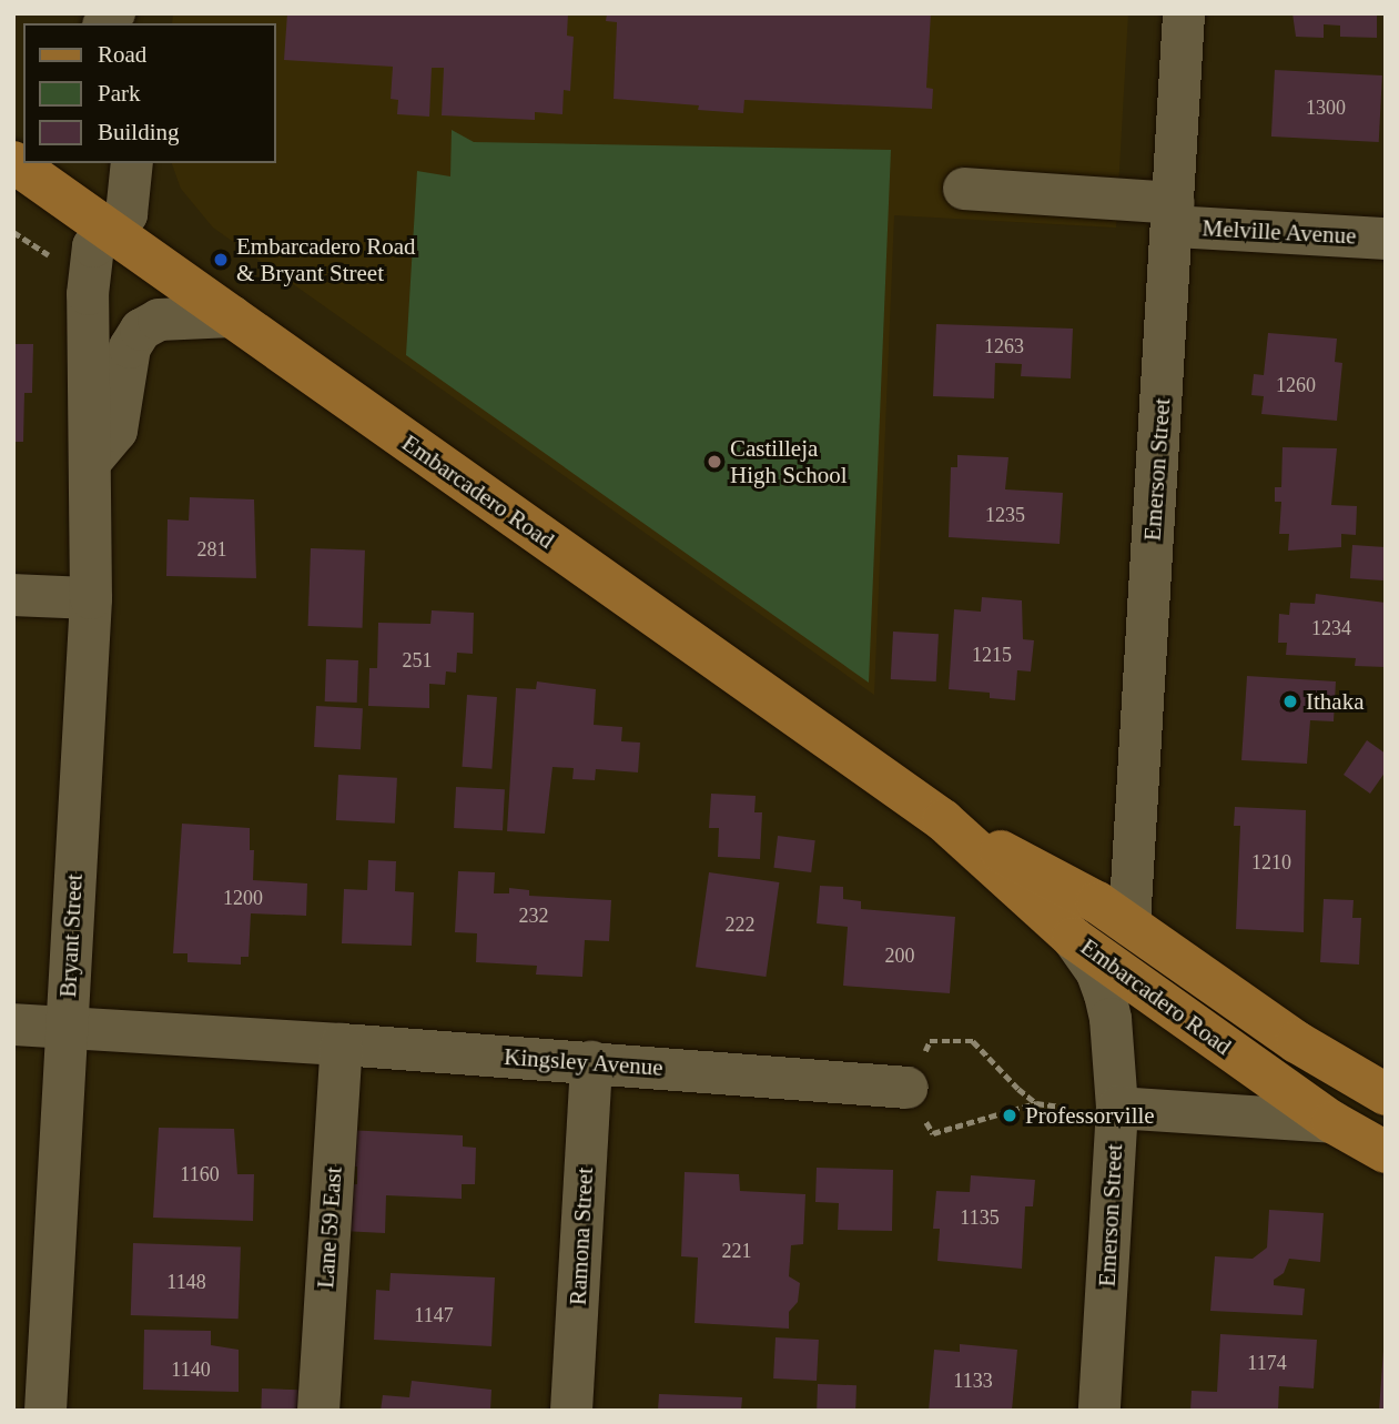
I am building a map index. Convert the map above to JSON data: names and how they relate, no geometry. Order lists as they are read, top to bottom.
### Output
{
  "streets": {
    "main road": ["Embarcadero Road"],
    "street": [
      "Melville Avenue",
      "Emerson Street",
      "Bryant Street",
      "Kingsley Avenue",
      "Lane 59 East",
      "Ramona Street"
    ]
  },
  "crossings": [
    ["Melville Avenue", "Emerson Street"],
    ["Emerson Street", "Embarcadero Road"],
    ["Embarcadero Road", "Bryant Street"],
    ["Bryant Street", "Kingsley Avenue"],
    ["Kingsley Avenue", "Lane 59 East"],
    ["Kingsley Avenue", "Ramona Street"]
  ],
  "places": [
    "Embarcadero Road & Bryant Street",
    "Castilleja High School",
    "Ithaka",
    "Professorville"
  ],
  "house_numbers": [
    "1300",
    "1263",
    "1260",
    "1235",
    "281",
    "1234",
    "1215",
    "251",
    "1210",
    "1200",
    "232",
    "222",
    "200",
    "1160",
    "1135",
    "221",
    "1148",
    "1147",
    "1174",
    "1140",
    "1133"
  ],
  "legend": ["Road", "Park", "Building"]
}
